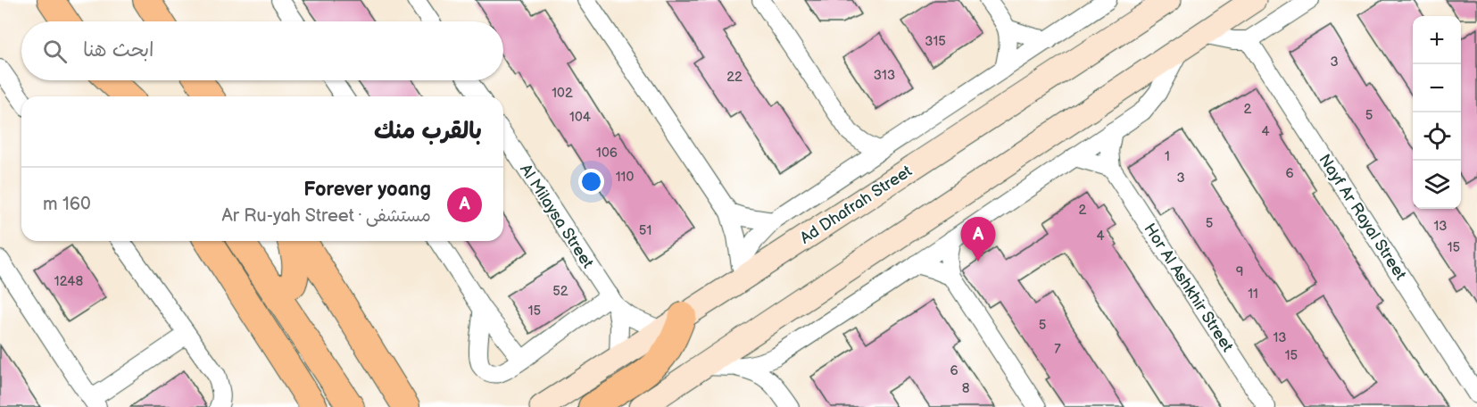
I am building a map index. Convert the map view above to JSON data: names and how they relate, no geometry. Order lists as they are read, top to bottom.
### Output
{
  "streets": {
    "main road": ["Ad Dhafrah Street"],
    "street": ["Al Milaysa Street", "Nayf Ar Rayal Street", "Hor Al Ashkhir Street"]
  },
  "crossings": [
    ["Ad Dhafrah Street", "Al Milaysa Street"]
  ],
  "house_numbers": [
    "315",
    "3",
    "313",
    "22",
    "102",
    "2",
    "5",
    "104",
    "4",
    "106",
    "1",
    "6",
    "110",
    "3",
    "2",
    "5",
    "13",
    "51",
    "4",
    "15",
    "9",
    "1248",
    "52",
    "11",
    "15",
    "5",
    "13",
    "7",
    "15",
    "6",
    "8"
  ],
  "page": {
    "map_buttons": ["+", "−"],
    "search": "ابحث هنا",
    "heading": "بالقرب منك",
    "list": [
      {
        "mark": "A",
        "name": "Forever yoang",
        "note": "مستشفى · Ar Ru-yah Street",
        "value": "160 m"
      }
    ],
    "pins": "A"
  }
}
